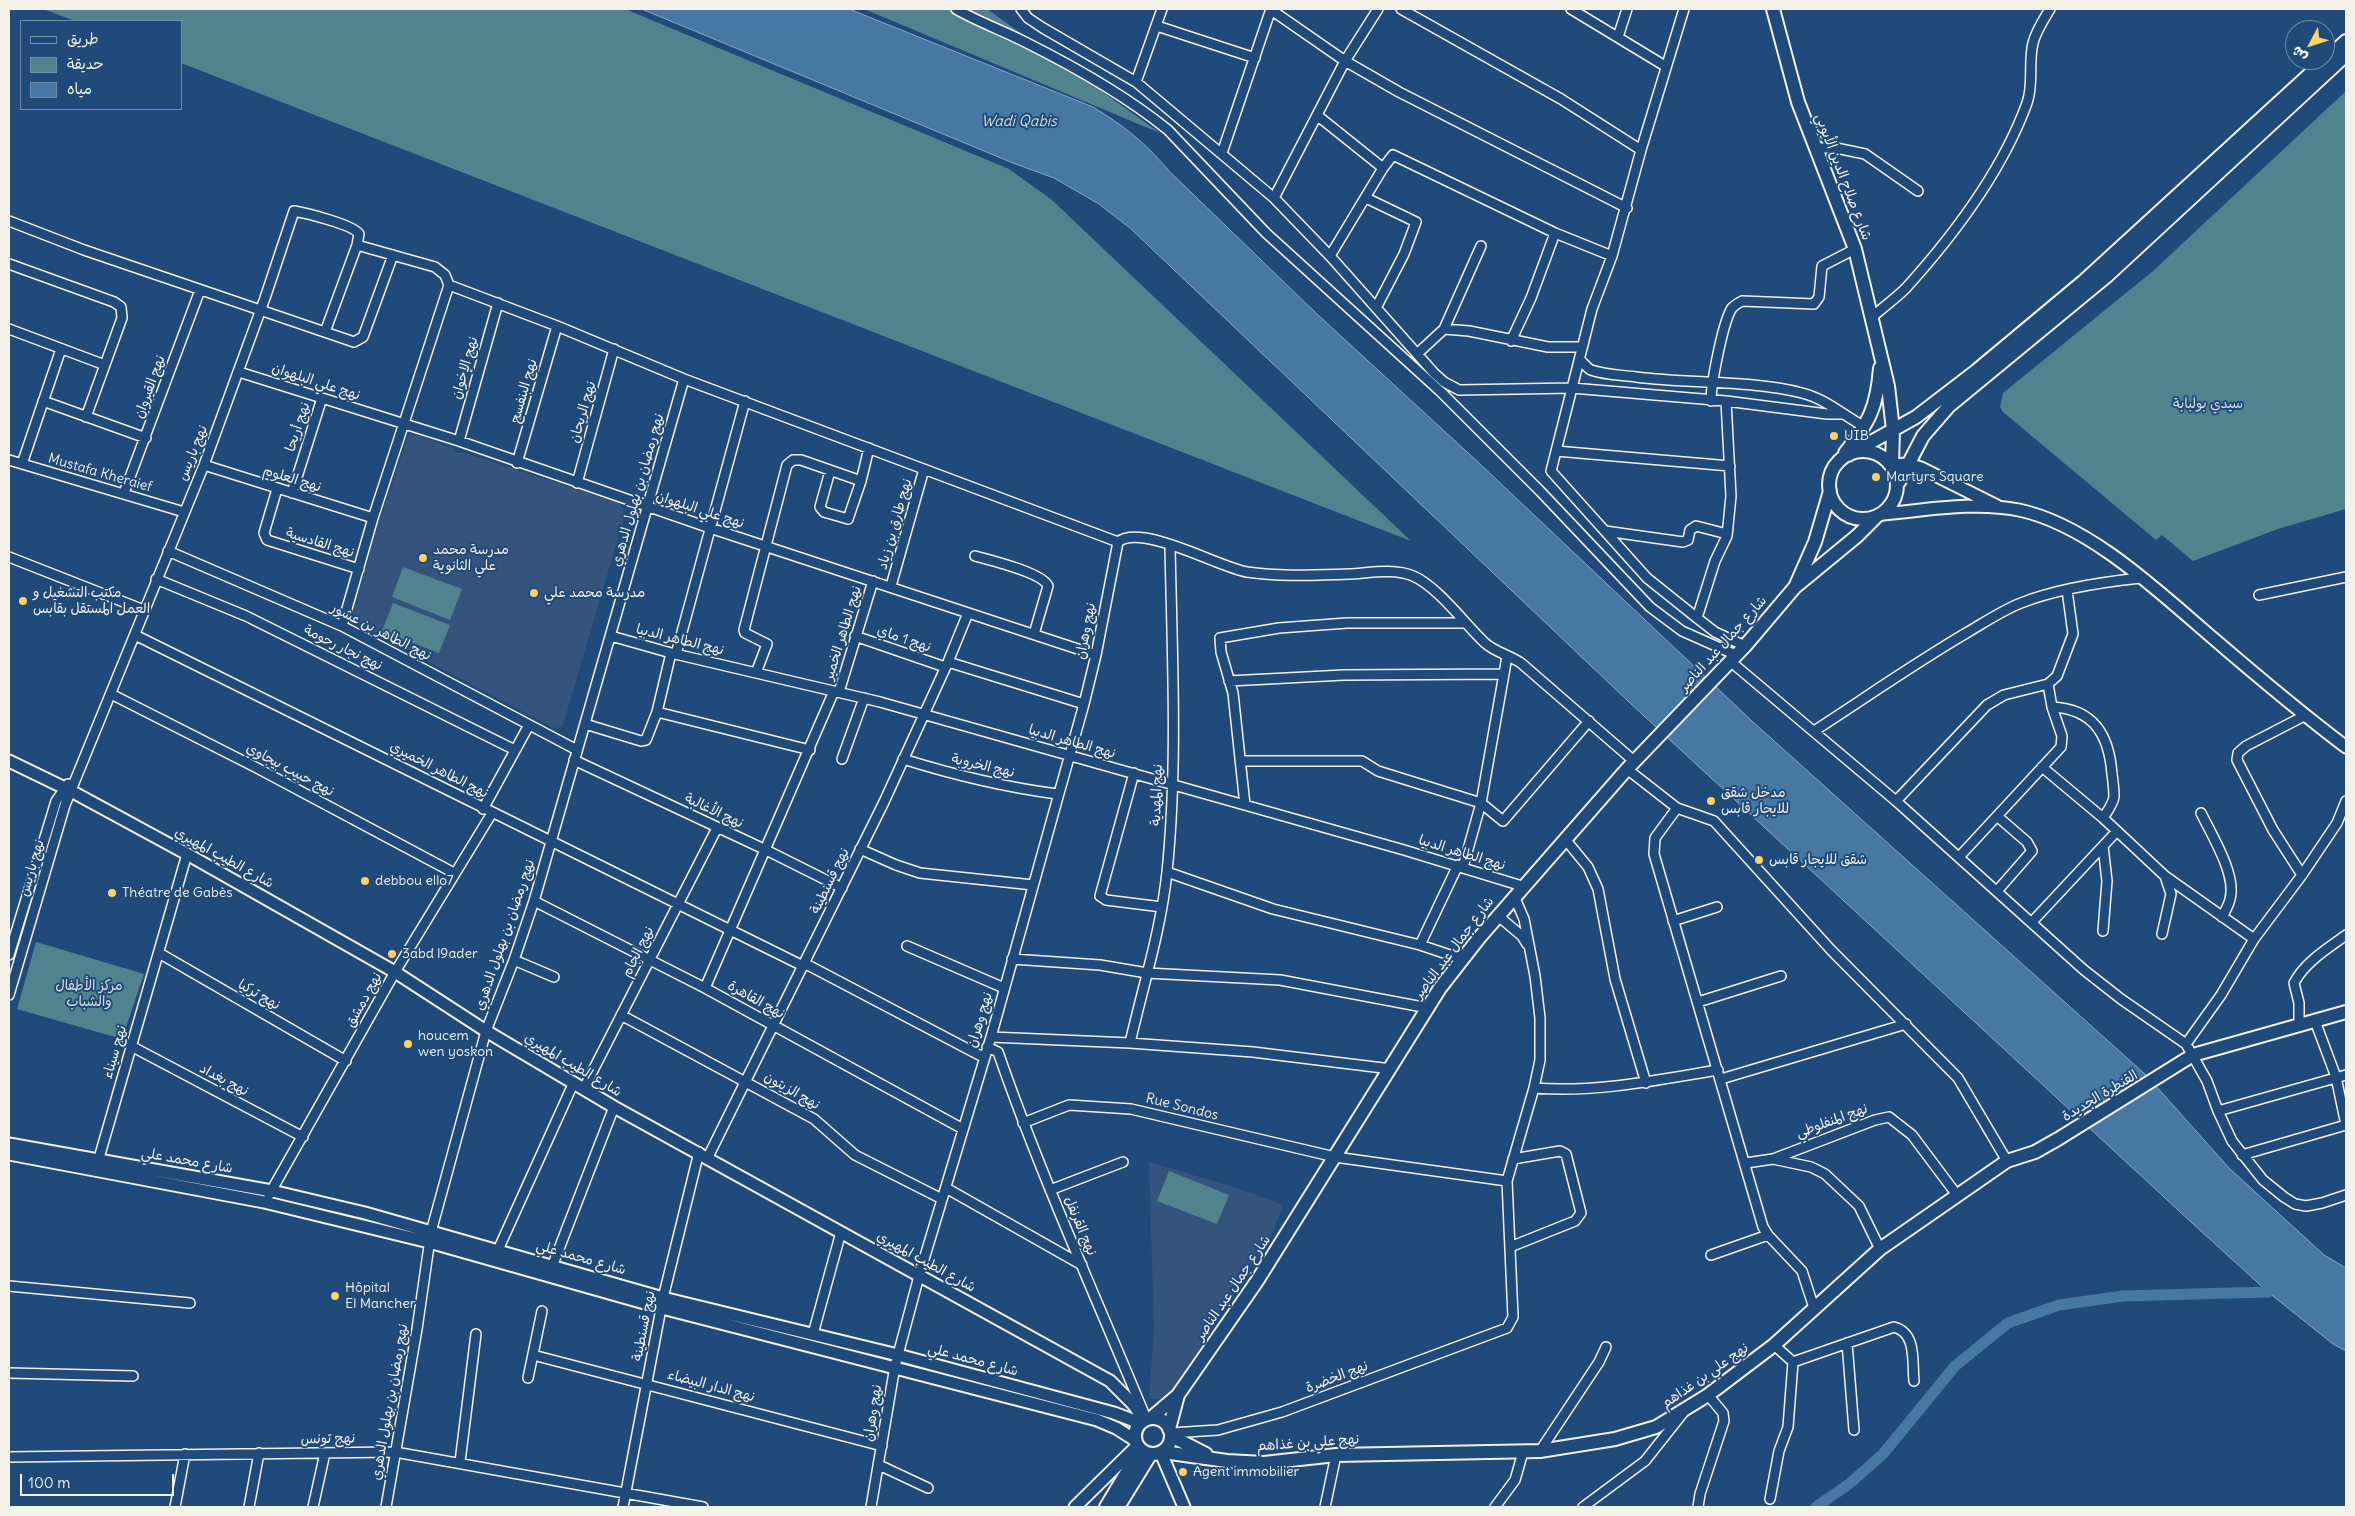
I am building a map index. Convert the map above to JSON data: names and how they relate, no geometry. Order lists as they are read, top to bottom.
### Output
{
  "streets": {
    "main road": [
      "شارع صلاح الدين الأيوبي",
      "شارع جمال عبد الناصر",
      "القنطرة الجديدة",
      "نهج علي بن غذاهم"
    ],
    "street": [
      "نهج الإخوان",
      "نهج علي البلهوان",
      "نهج القيروان",
      "نهج البنفسج",
      "نهج الريحان",
      "نهج أريحا",
      "نهج باريس",
      "Mustafa Kheraief",
      "نهج العلوم",
      "نهج رمضان بن بهلول الدهري",
      "نهج طارق بن زياد",
      "نهج القادسية",
      "نهج وهران",
      "نهج الطاهر بن عشور",
      "نهج الطاهر الخمير",
      "نهج 1 ماي",
      "نهج الطاهر الدبيا",
      "نهج نجار رحومة",
      "نهج الخروبة",
      "نهج حبيب بيجاوي",
      "نهج الطاهر الخميري",
      "نهج المهدية",
      "نهج الأغالبة",
      "شارع الطيب المهيري",
      "نهج قسنطينة",
      "نهج الجام",
      "نهج تركيا",
      "نهج دمشق",
      "نهج القاهرة",
      "نهج سيناء",
      "نهج بغداد",
      "نهج الزيتون",
      "Rue Sondos",
      "نهج المنفلوطي",
      "شارع محمد علي",
      "نهج القرنفل",
      "نهج الخضرة",
      "نهج الدار البيضاء",
      "نهج تونس"
    ]
  },
  "crossings": [
    ["نهج الإخوان", "نهج علي البلهوان"],
    ["نهج علي البلهوان", "نهج البنفسج"],
    ["نهج علي البلهوان", "نهج الريحان"],
    ["نهج علي البلهوان", "نهج أريحا"],
    ["نهج علي البلهوان", "نهج باريس"],
    ["نهج علي البلهوان", "نهج رمضان بن بهلول الدهري"],
    ["نهج علي البلهوان", "نهج طارق بن زياد"],
    ["نهج علي البلهوان", "نهج وهران"],
    ["نهج علي البلهوان", "نهج الطاهر الخمير"],
    ["نهج علي البلهوان", "نهج قسنطينة"],
    ["نهج القيروان", "Mustafa Kheraief"],
    ["نهج أريحا", "نهج العلوم"],
    ["نهج باريس", "Mustafa Kheraief"],
    ["نهج باريس", "نهج العلوم"],
    ["نهج باريس", "نهج الطاهر بن عشور"],
    ["نهج باريس", "نهج نجار رحومة"],
    ["نهج باريس", "نهج حبيب بيجاوي"],
    ["نهج باريس", "نهج الطاهر الخميري"],
    ["نهج باريس", "شارع الطيب المهيري"],
    ["نهج العلوم", "نهج القادسية"],
    ["نهج رمضان بن بهلول الدهري", "نهج الطاهر بن عشور"],
    ["نهج رمضان بن بهلول الدهري", "نهج الطاهر الدبيا"],
    ["نهج رمضان بن بهلول الدهري", "نهج الطاهر الخميري"],
    ["نهج رمضان بن بهلول الدهري", "نهج الأغالبة"],
    ["نهج رمضان بن بهلول الدهري", "شارع الطيب المهيري"],
    ["نهج رمضان بن بهلول الدهري", "نهج القاهرة"],
    ["نهج رمضان بن بهلول الدهري", "شارع محمد علي"],
    ["نهج رمضان بن بهلول الدهري", "نهج تونس"],
    ["نهج وهران", "نهج 1 ماي"],
    ["نهج وهران", "نهج الطاهر الدبيا"],
    ["نهج وهران", "نهج الخروبة"],
    ["نهج وهران", "نهج الطاهر الخميري"],
    ["نهج وهران", "شارع الطيب المهيري"],
    ["نهج وهران", "نهج القاهرة"],
    ["نهج وهران", "نهج الزيتون"],
    ["نهج وهران", "شارع محمد علي"],
    ["نهج وهران", "نهج القرنفل"],
    ["نهج وهران", "نهج الدار البيضاء"],
    ["نهج الطاهر بن عشور", "نهج دمشق"],
    ["نهج الطاهر الخمير", "نهج 1 ماي"],
    ["نهج الطاهر الخمير", "نهج الطاهر الدبيا"],
    ["نهج 1 ماي", "نهج قسنطينة"],
    ["نهج الطاهر الدبيا", "شارع جمال عبد الناصر"],
    ["نهج الطاهر الدبيا", "نهج المهدية"],
    ["نهج الطاهر الدبيا", "نهج قسنطينة"],
    ["شارع جمال عبد الناصر", "شارع الطيب المهيري"],
    ["شارع جمال عبد الناصر", "Rue Sondos"],
    ["شارع جمال عبد الناصر", "شارع محمد علي"],
    ["شارع جمال عبد الناصر", "نهج القرنفل"],
    ["شارع جمال عبد الناصر", "نهج علي بن غذاهم"],
    ["شارع جمال عبد الناصر", "نهج الخضرة"],
    ["نهج نجار رحومة", "نهج دمشق"],
    ["نهج الخروبة", "نهج قسنطينة"],
    ["نهج حبيب بيجاوي", "نهج دمشق"],
    ["نهج الطاهر الخميري", "نهج قسنطينة"],
    ["نهج الطاهر الخميري", "نهج الجام"],
    ["نهج الطاهر الخميري", "نهج دمشق"],
    ["نهج الأغالبة", "نهج قسنطينة"],
    ["نهج الأغالبة", "نهج الجام"],
    ["شارع الطيب المهيري", "نهج قسنطينة"],
    ["شارع الطيب المهيري", "نهج الجام"],
    ["شارع الطيب المهيري", "نهج دمشق"],
    ["شارع الطيب المهيري", "نهج سيناء"],
    ["شارع الطيب المهيري", "شارع محمد علي"],
    ["شارع الطيب المهيري", "نهج القرنفل"],
    ["شارع الطيب المهيري", "نهج علي بن غذاهم"],
    ["شارع الطيب المهيري", "نهج الخضرة"],
    ["نهج قسنطينة", "نهج القاهرة"],
    ["نهج قسنطينة", "نهج الزيتون"],
    ["نهج قسنطينة", "شارع محمد علي"],
    ["نهج قسنطينة", "نهج الدار البيضاء"],
    ["نهج قسنطينة", "نهج تونس"],
    ["نهج الجام", "نهج القاهرة"],
    ["نهج الجام", "نهج الزيتون"],
    ["نهج الجام", "شارع محمد علي"],
    ["نهج تركيا", "نهج دمشق"],
    ["نهج تركيا", "نهج سيناء"],
    ["نهج دمشق", "نهج بغداد"],
    ["نهج دمشق", "شارع محمد علي"],
    ["نهج سيناء", "نهج بغداد"],
    ["نهج سيناء", "شارع محمد علي"],
    ["القنطرة الجديدة", "نهج علي بن غذاهم"],
    ["Rue Sondos", "نهج القرنفل"],
    ["نهج المنفلوطي", "نهج علي بن غذاهم"],
    ["شارع محمد علي", "نهج القرنفل"],
    ["شارع محمد علي", "نهج علي بن غذاهم"],
    ["شارع محمد علي", "نهج الخضرة"],
    ["نهج القرنفل", "نهج علي بن غذاهم"],
    ["نهج القرنفل", "نهج الخضرة"],
    ["نهج علي بن غذاهم", "نهج الخضرة"]
  ],
  "water": ["Wadi Qabis"],
  "parks": ["سيدي بولبابة", "مركز الأطفال والشباب"],
  "places": [
    "UIB",
    "Martyrs Square",
    "مدرسة محمد علي الثانوية",
    "مدرسة محمد علي",
    "مكتب التشغيل و العمل المستقل بقابس",
    "مدخل شقق للايجار قابس",
    "شقق للايجار قابس",
    "debbou ello7",
    "Théatre de Gabès",
    "3abd l9ader",
    "houcem wen yoskon",
    "Hôpital El Mancher",
    "Agent immobilier"
  ],
  "legend": ["طريق", "حديقة", "مياه"],
  "scale_bar": "100 m",
  "north": "bottom left"
}
